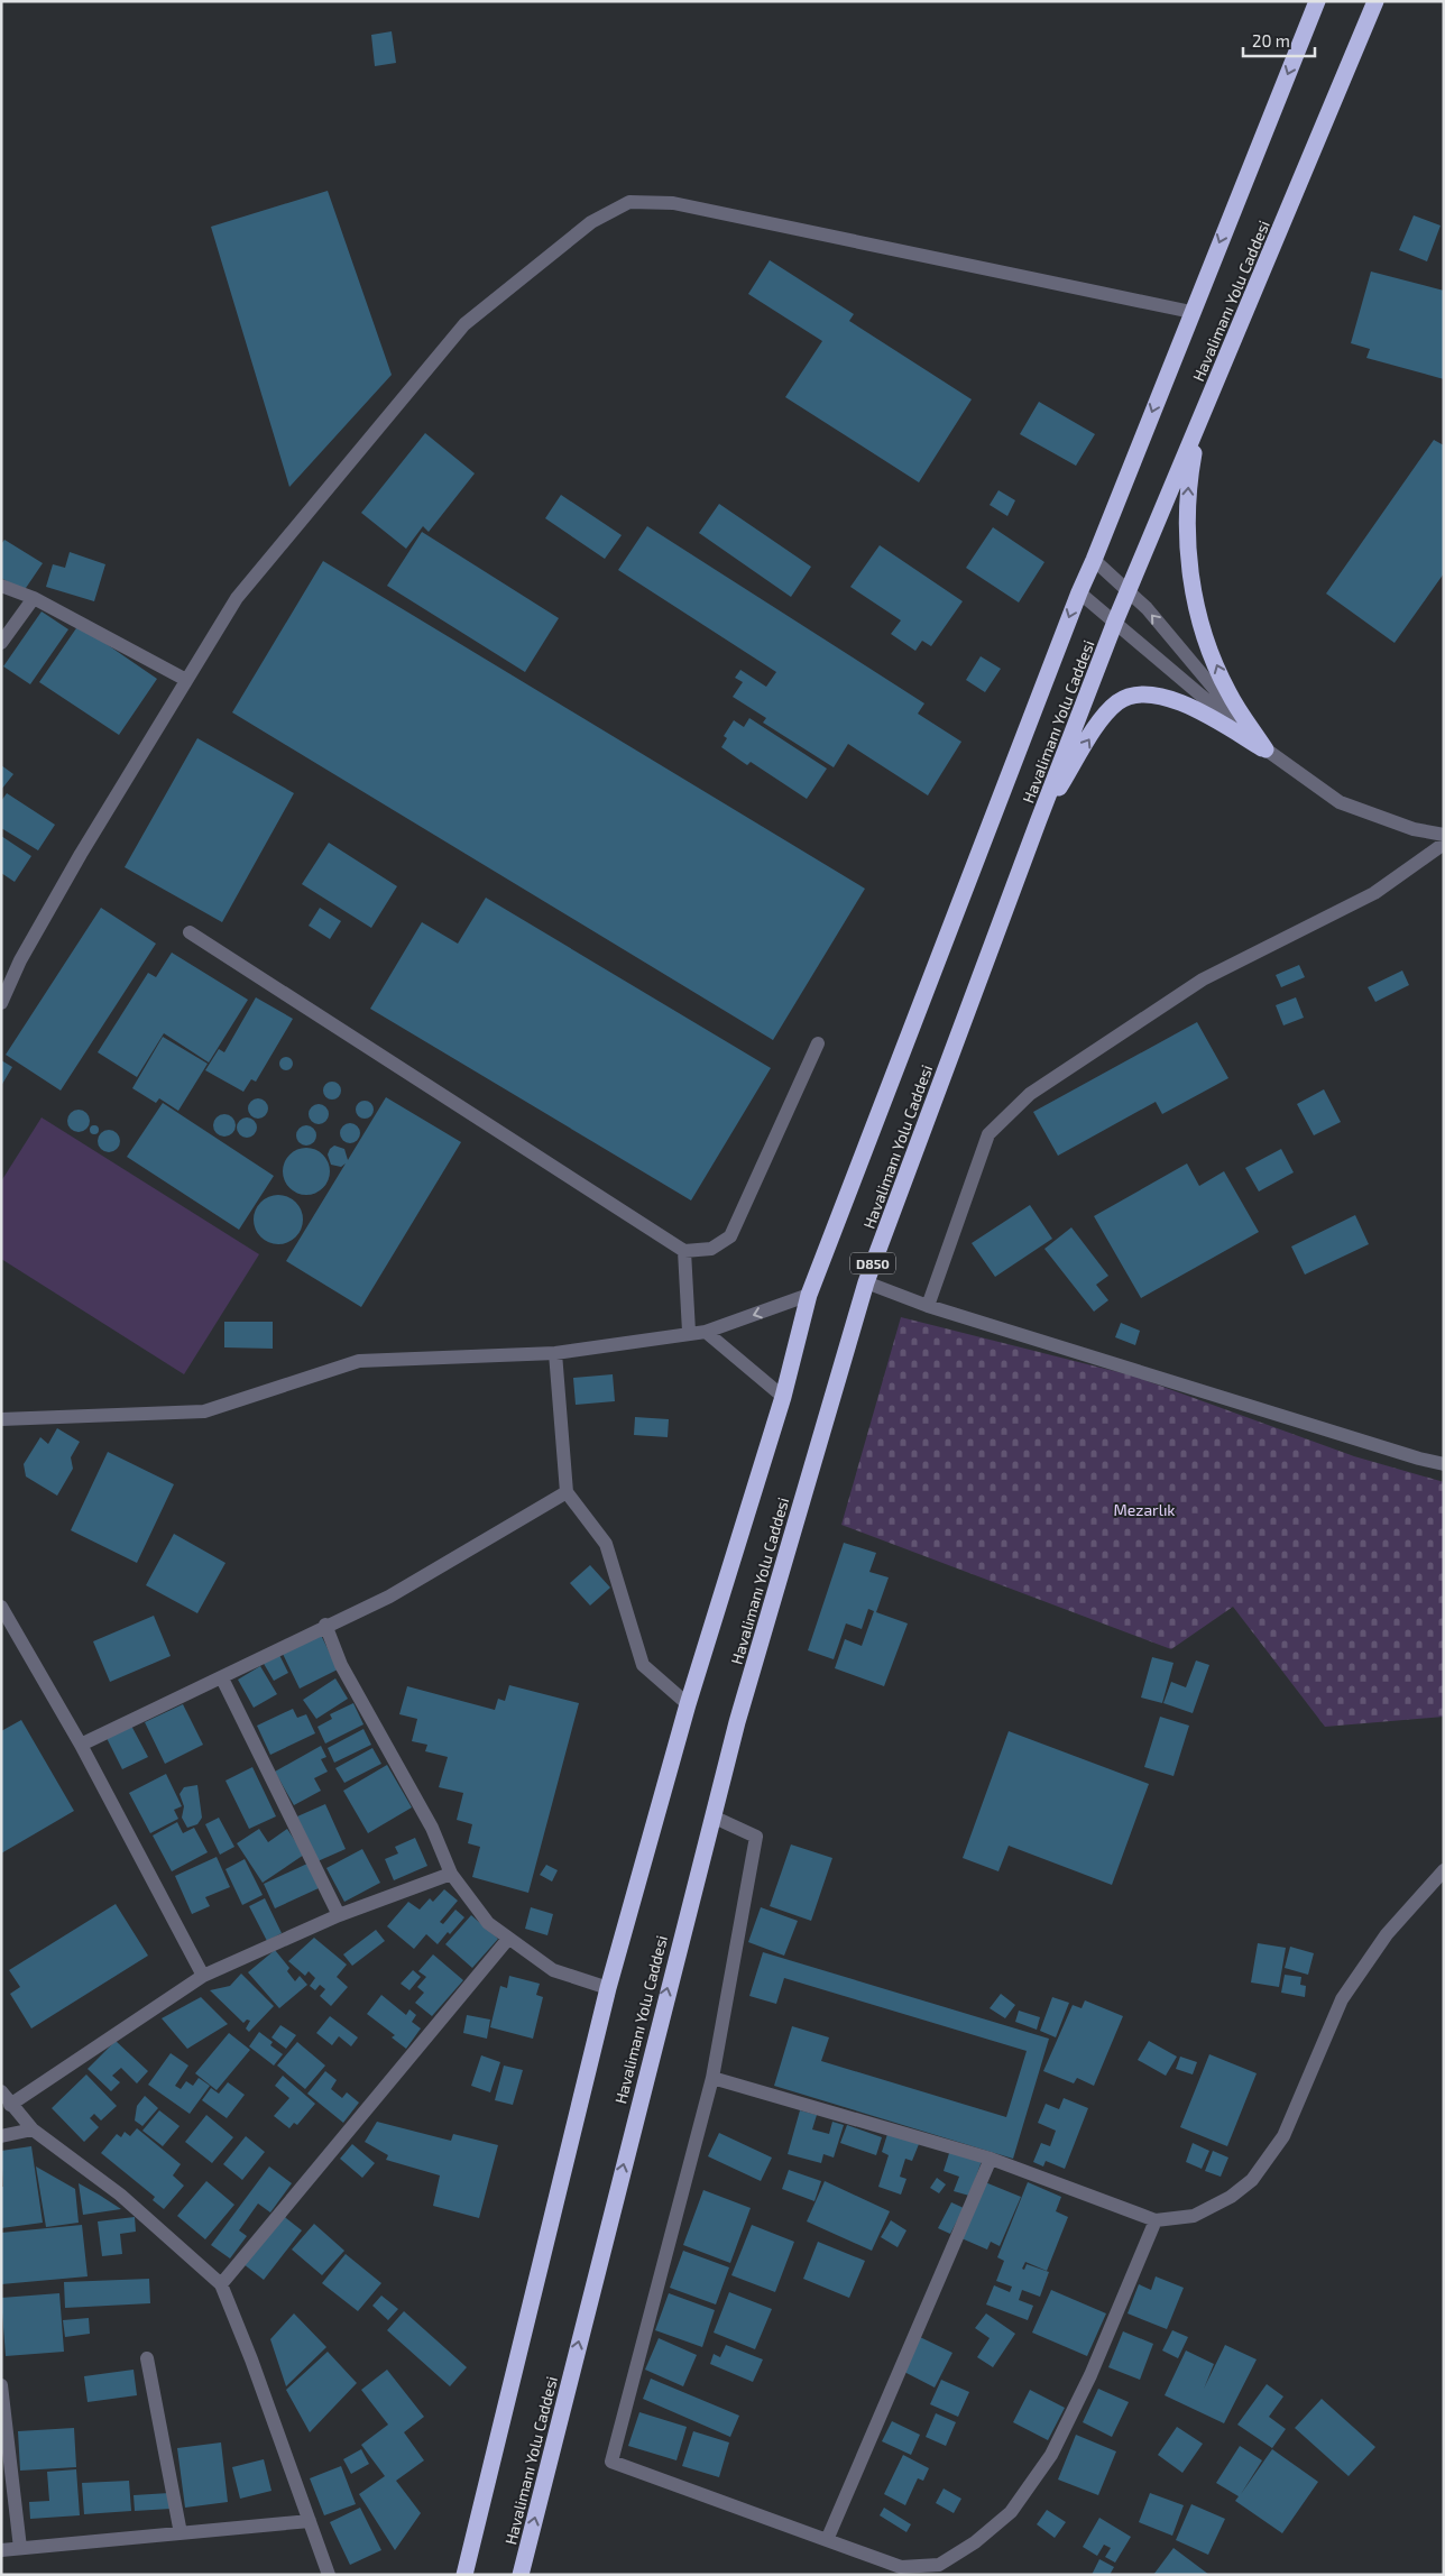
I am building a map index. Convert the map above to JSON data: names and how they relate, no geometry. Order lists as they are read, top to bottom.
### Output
{
  "streets": {
    "highway": ["Havalimanı Yolu Caddesi", "D850"]
  },
  "parks": ["Mezarlık"],
  "scale_bar": "20 m"
}
